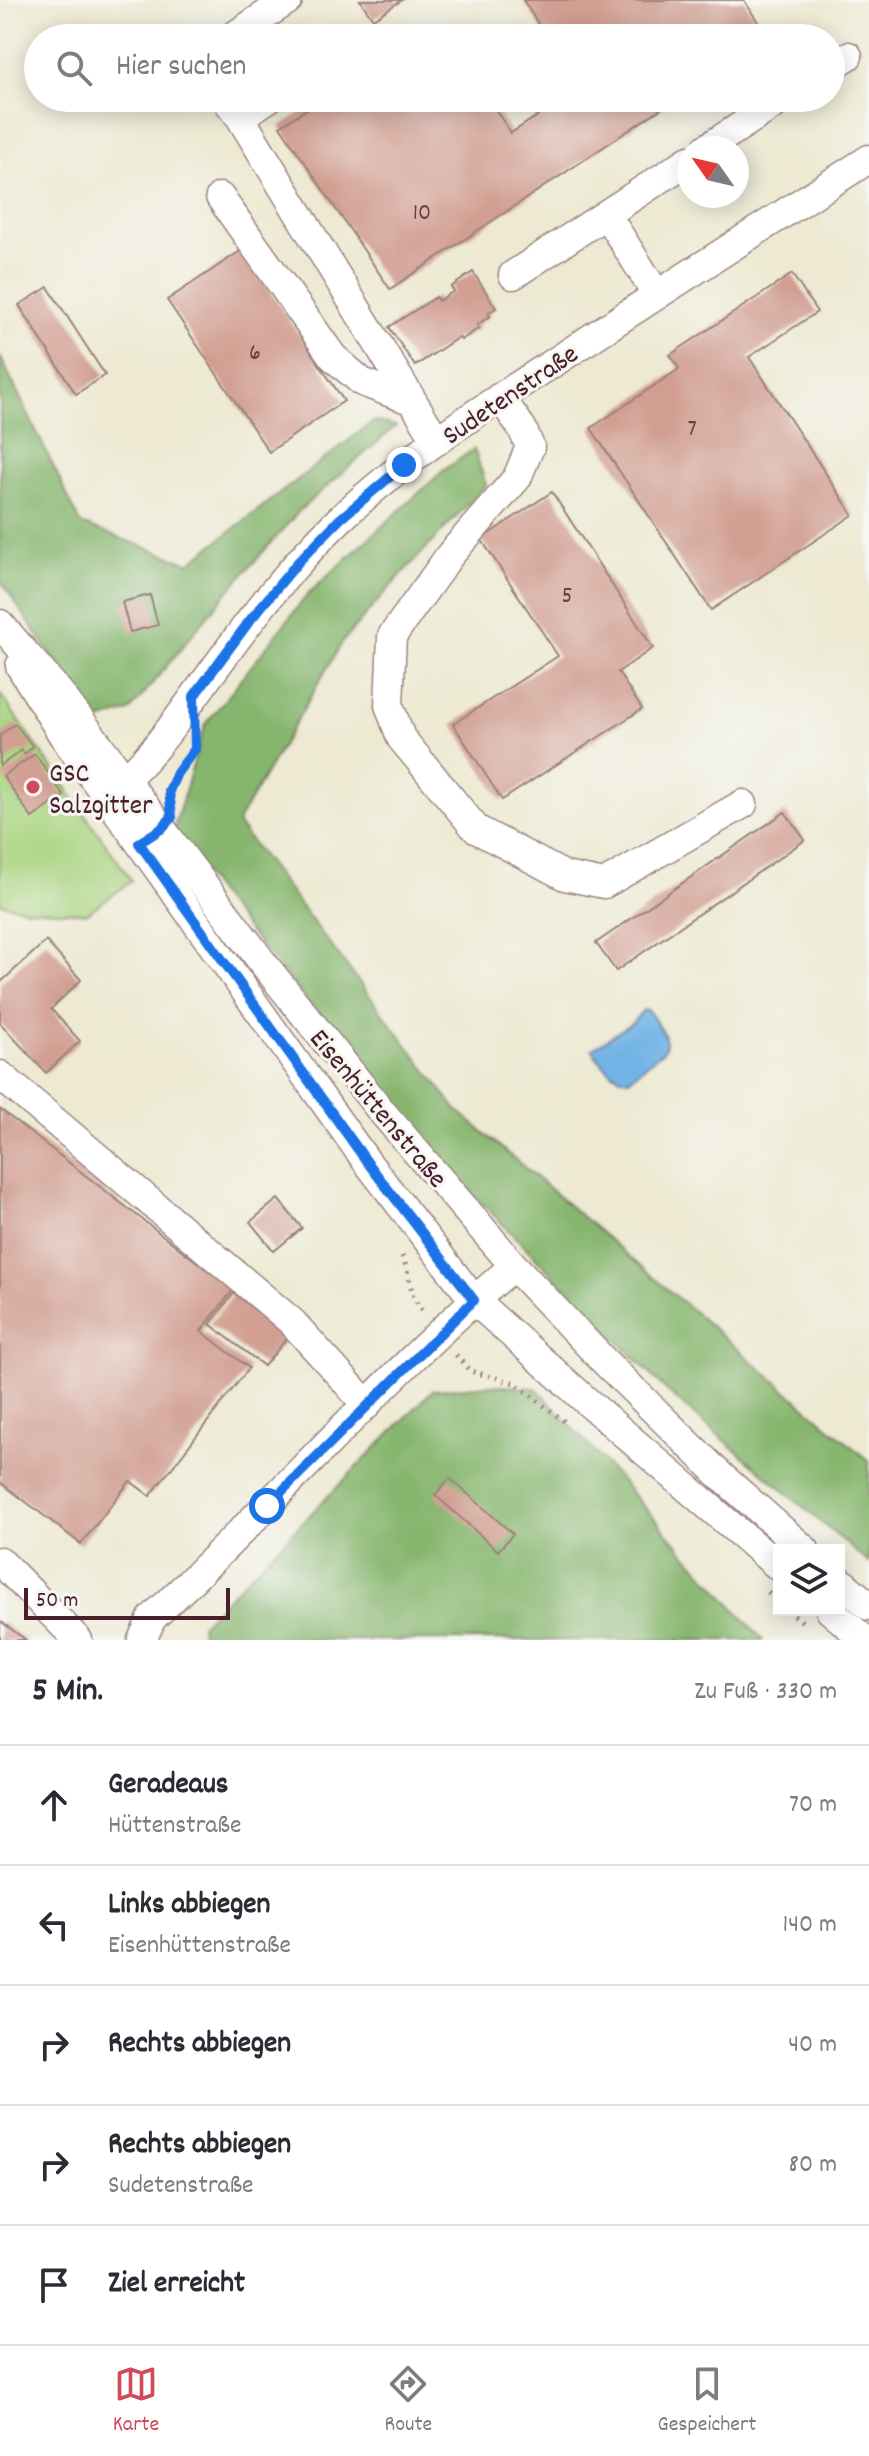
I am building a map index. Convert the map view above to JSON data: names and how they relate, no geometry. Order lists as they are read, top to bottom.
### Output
{
  "streets": {
    "street": ["Sudetenstraße", "Eisenhüttenstraße"]
  },
  "crossings": [
    ["Sudetenstraße", "Eisenhüttenstraße"]
  ],
  "places": ["GSC Salzgitter"],
  "house_numbers": [
    "10",
    "6",
    "7",
    "5"
  ],
  "scale_bar": "50 m",
  "north": "top left",
  "page": {
    "search": "Hier suchen",
    "scale": "50 m",
    "heading": ["5 Min.", "Zu Fuß · 330 m"],
    "list": [
      ["Geradeaus", "Hüttenstraße", "70 m"],
      ["Links abbiegen", "Eisenhüttenstraße", "140 m"],
      ["Rechts abbiegen", "40 m"],
      ["Rechts abbiegen", "Sudetenstraße", "80 m"],
      "Ziel erreicht"
    ],
    "nav": ["Karte", "Route", "Gespeichert"]
  }
}
